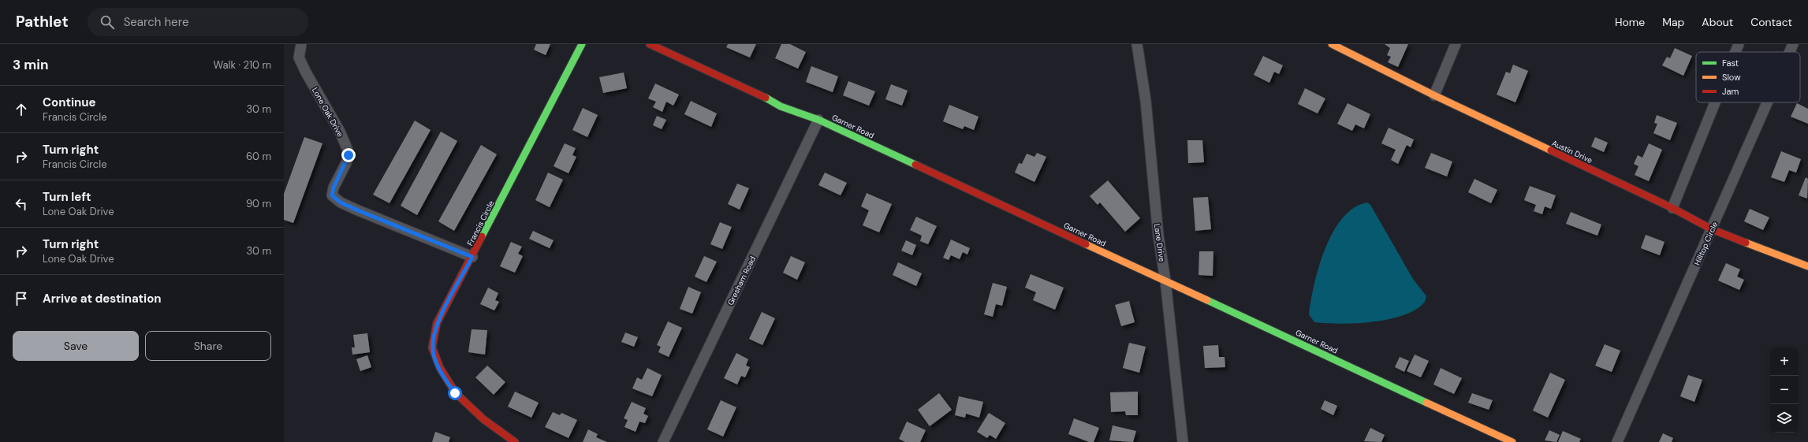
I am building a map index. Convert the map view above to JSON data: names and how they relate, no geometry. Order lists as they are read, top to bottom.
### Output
{
  "streets": {
    "street": [
      "Lone Oak Drive",
      "Garner Road",
      "Austin Drive",
      "Francis Circle",
      "Lane Drive",
      "Hilltop Circle",
      "Gresham Road"
    ]
  },
  "crossings": [
    ["Lone Oak Drive", "Francis Circle"],
    ["Garner Road", "Lane Drive"],
    ["Garner Road", "Gresham Road"],
    ["Austin Drive", "Hilltop Circle"]
  ],
  "legend": ["Fast", "Slow", "Jam"],
  "page": {
    "header": "Pathlet",
    "search": "Search here",
    "nav": [
      "Home",
      "Map",
      "About",
      "Contact"
    ],
    "heading": ["3 min", "Walk · 210 m"],
    "list": [
      ["Continue", "Francis Circle", "30 m"],
      ["Turn right", "Francis Circle", "60 m"],
      ["Turn left", "Lone Oak Drive", "90 m"],
      ["Turn right", "Lone Oak Drive", "30 m"],
      "Arrive at destination"
    ],
    "buttons": ["Save", "Share"],
    "map_buttons": ["+", "−"]
  }
}
